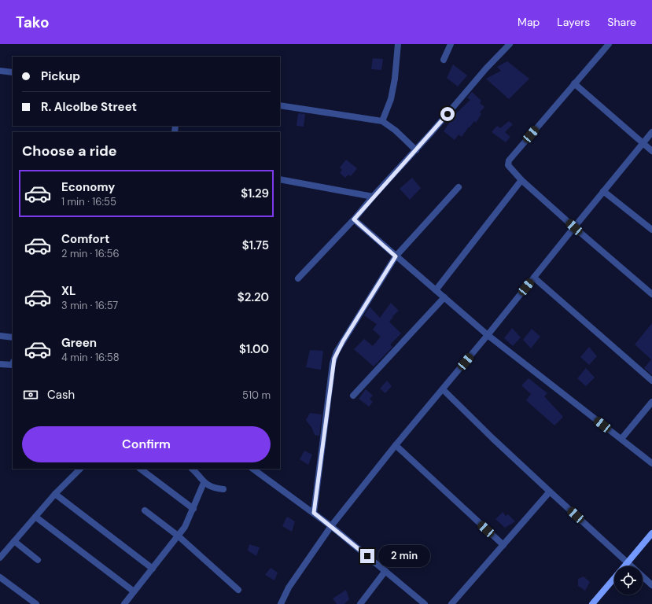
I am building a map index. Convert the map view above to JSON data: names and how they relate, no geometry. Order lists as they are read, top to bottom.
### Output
{
  "page": {
    "header": "Tako",
    "nav": ["Map", "Layers", "Share"],
    "banner": ["Pickup", "R. Alcolbe Street"],
    "heading": "Choose a ride",
    "list": [
      {
        "name": "Economy",
        "note": "1 min · 16:55",
        "value": "$1.29"
      },
      {
        "name": "Comfort",
        "note": "2 min · 16:56",
        "value": "$1.75"
      },
      {
        "name": "XL",
        "note": "3 min · 16:57",
        "value": "$2.20"
      },
      {
        "name": "Green",
        "note": "4 min · 16:58",
        "value": "$1.00"
      }
    ],
    "pay": ["Cash", "510 m"],
    "buttons": "Confirm",
    "bubble": "2 min"
  }
}
